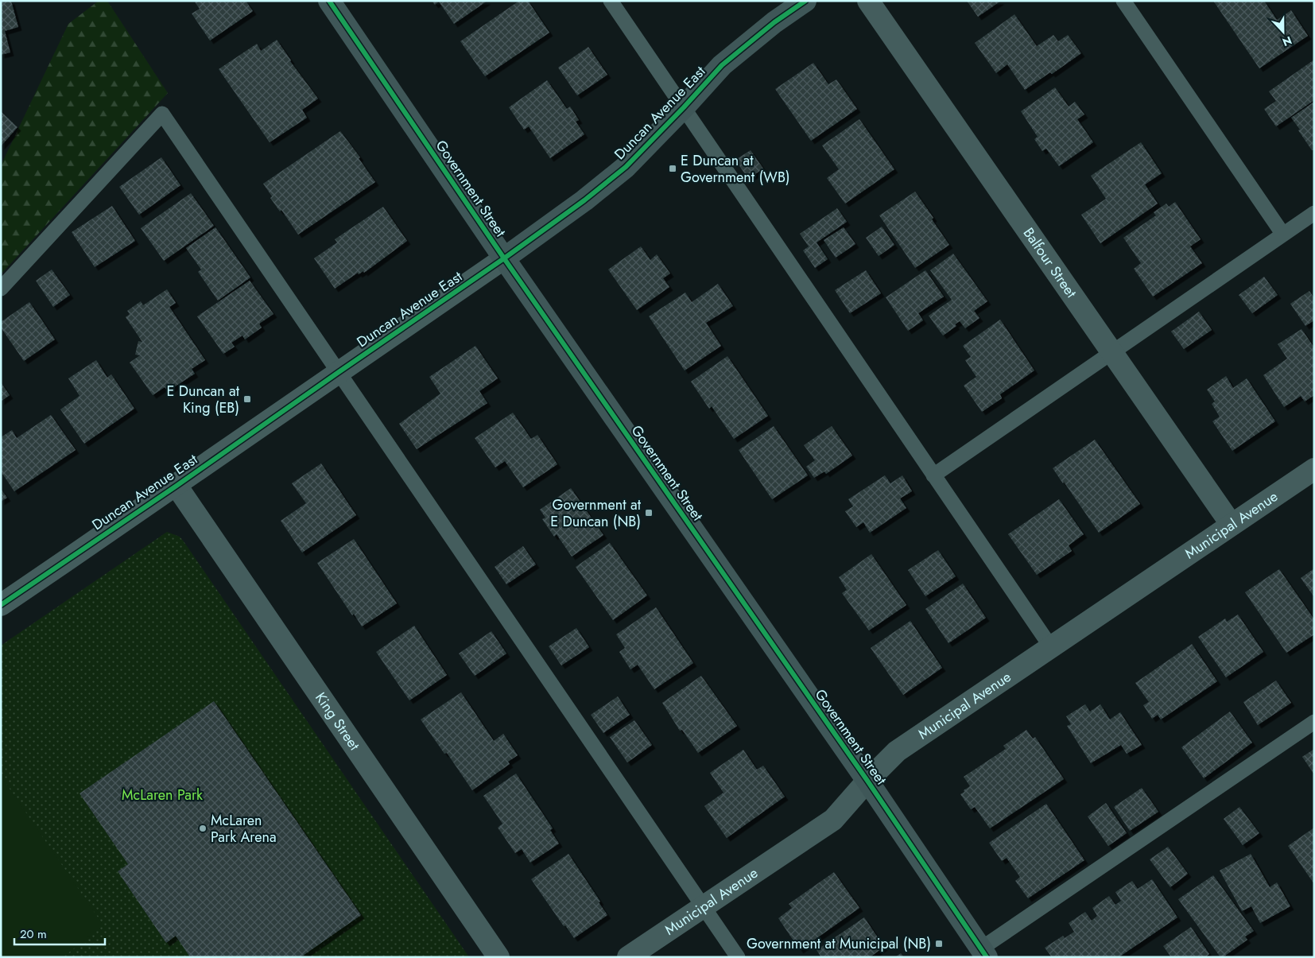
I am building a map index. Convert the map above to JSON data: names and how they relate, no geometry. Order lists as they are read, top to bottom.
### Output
{
  "streets": {
    "street": [
      "Duncan Avenue East",
      "Government Street",
      "Balfour Street",
      "Municipal Avenue",
      "King Street"
    ]
  },
  "crossings": [
    ["Duncan Avenue East", "Government Street"],
    ["Duncan Avenue East", "King Street"],
    ["Government Street", "Municipal Avenue"],
    ["Balfour Street", "Municipal Avenue"]
  ],
  "parks": ["McLaren Park"],
  "places": {
    "transit": [
      "E Duncan at Government (WB)",
      "E Duncan at King (EB)",
      "Government at E Duncan (NB)",
      "Government at Municipal (NB)"
    ],
    "other": ["McLaren Park Arena"]
  },
  "scale_bar": "20 m",
  "north": "bottom"
}
